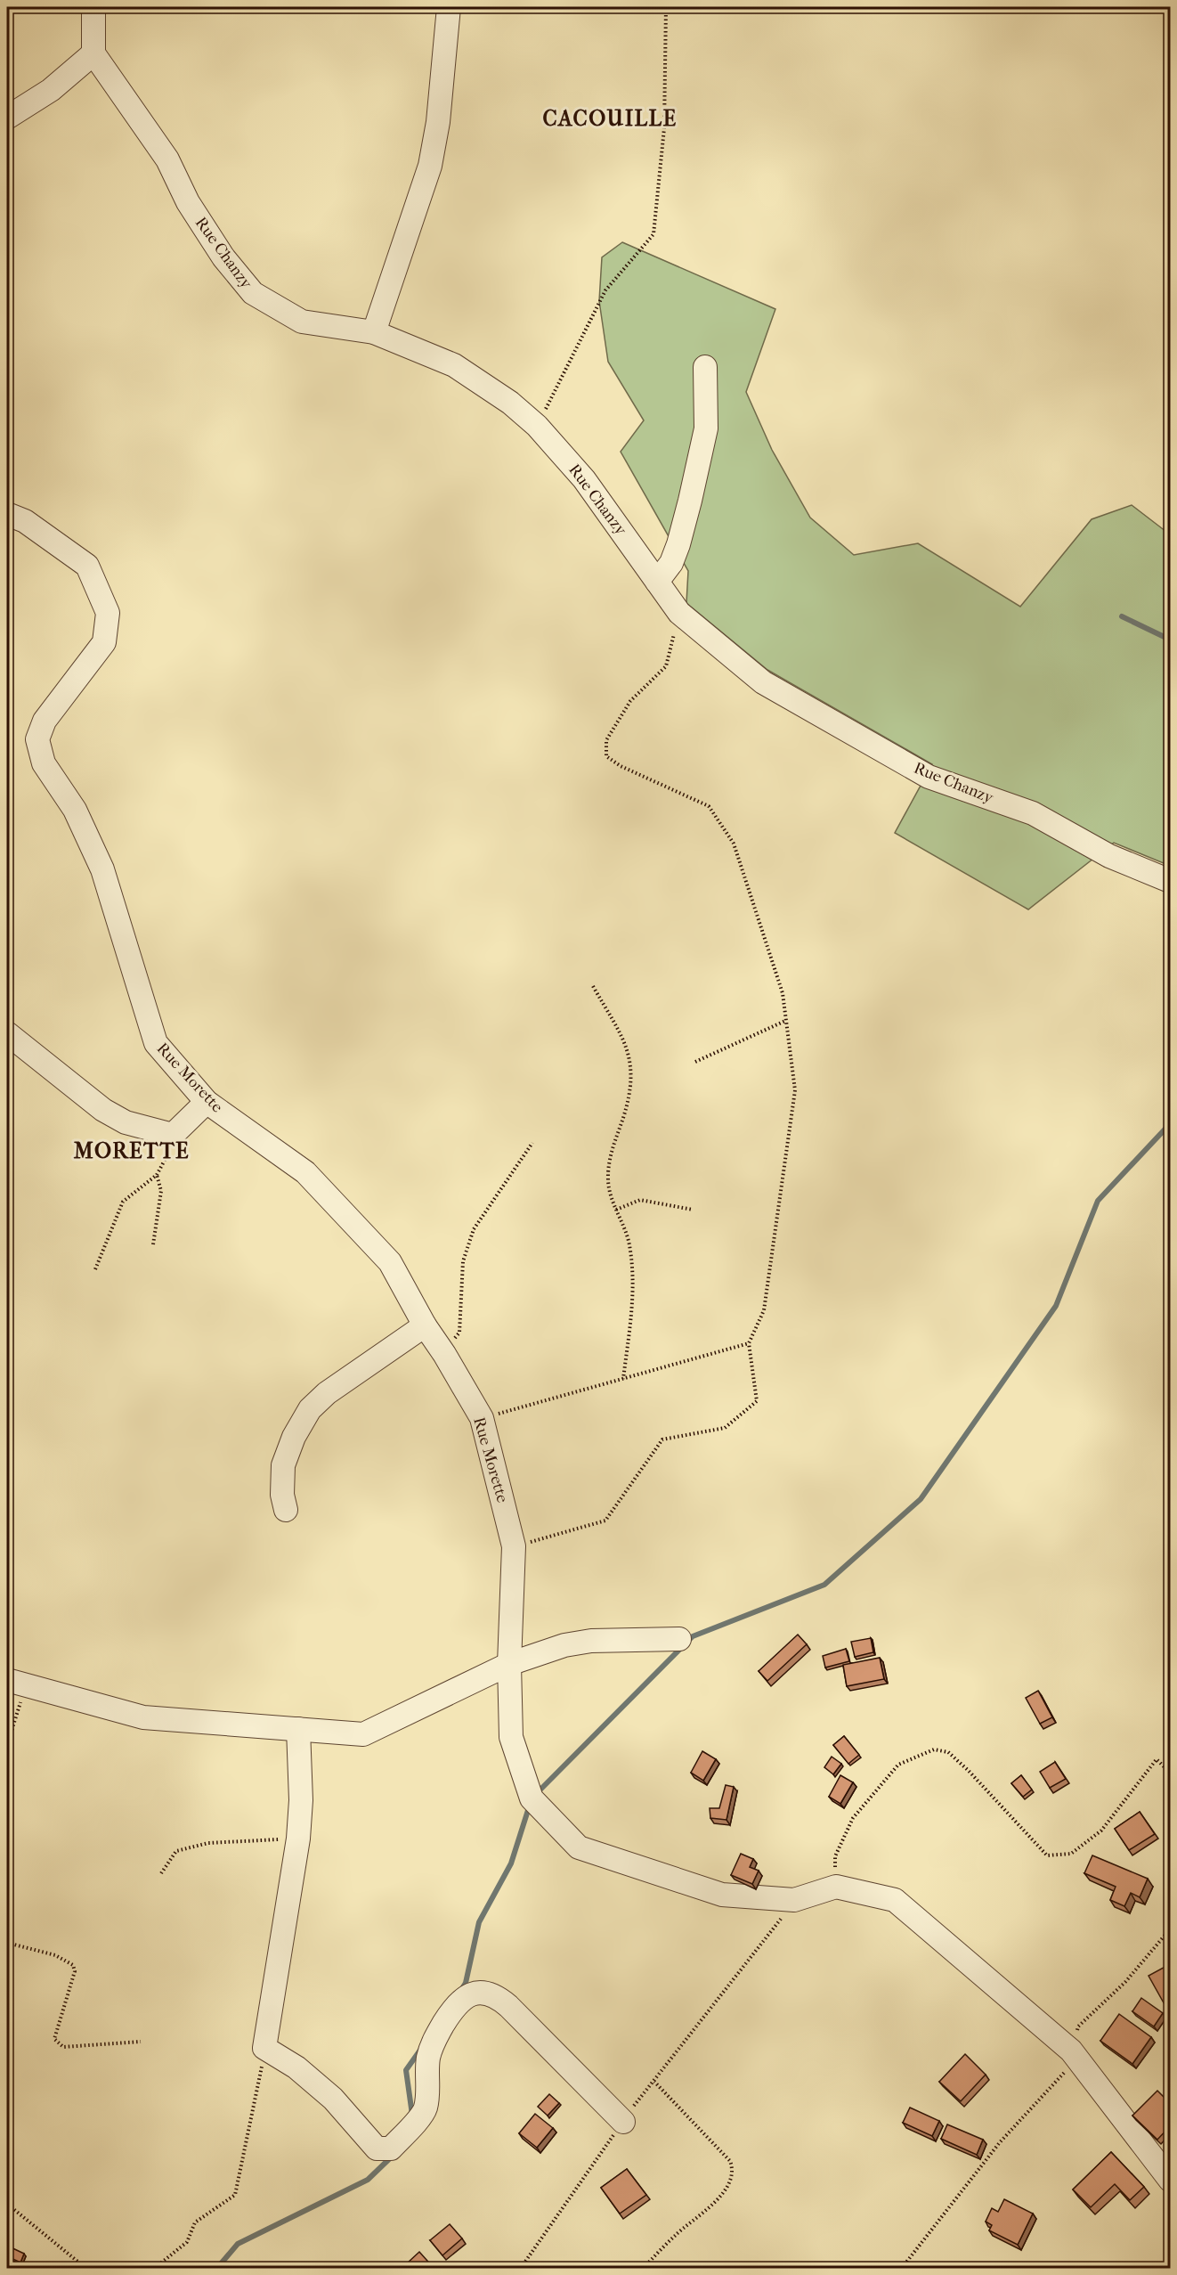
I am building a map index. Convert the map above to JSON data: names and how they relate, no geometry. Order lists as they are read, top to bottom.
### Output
{
  "streets": {
    "street": ["Rue Chanzy", "Rue Morette"]
  },
  "districts": ["CACOUILLE", "MORETTE"]
}
